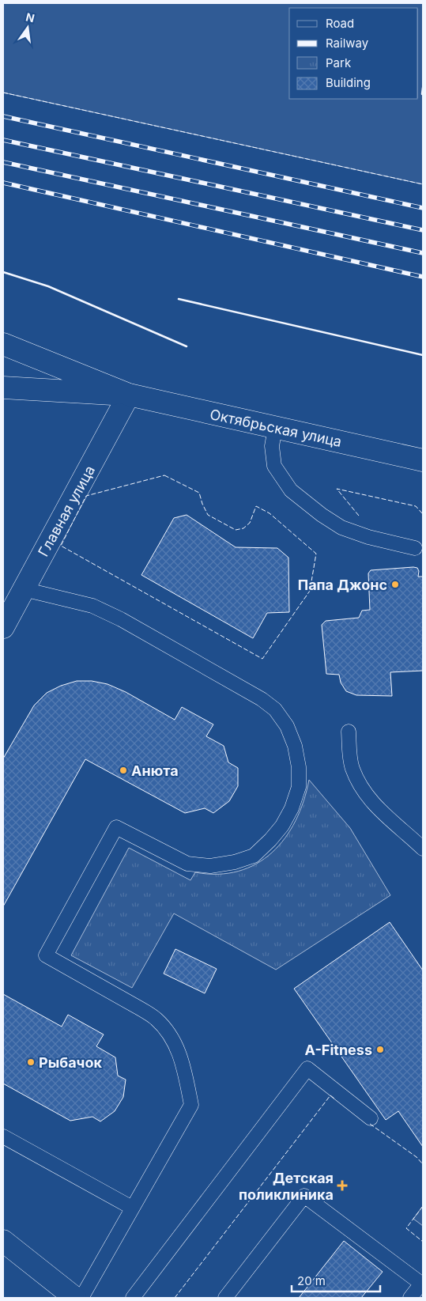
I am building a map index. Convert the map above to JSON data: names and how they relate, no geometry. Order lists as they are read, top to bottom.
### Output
{
  "streets": {
    "main road": ["Октябрьская улица", "Главная улица"]
  },
  "crossings": [
    ["Октябрьская улица", "Главная улица"]
  ],
  "places": {
    "other": [
      "Папа Джонс",
      "Анюта",
      "A-Fitness",
      "Рыбачок"
    ],
    "health": ["Детская поликлиника"]
  },
  "legend": [
    "Road",
    "Railway",
    "Park",
    "Building"
  ],
  "scale_bar": "20 m",
  "north": "top"
}
